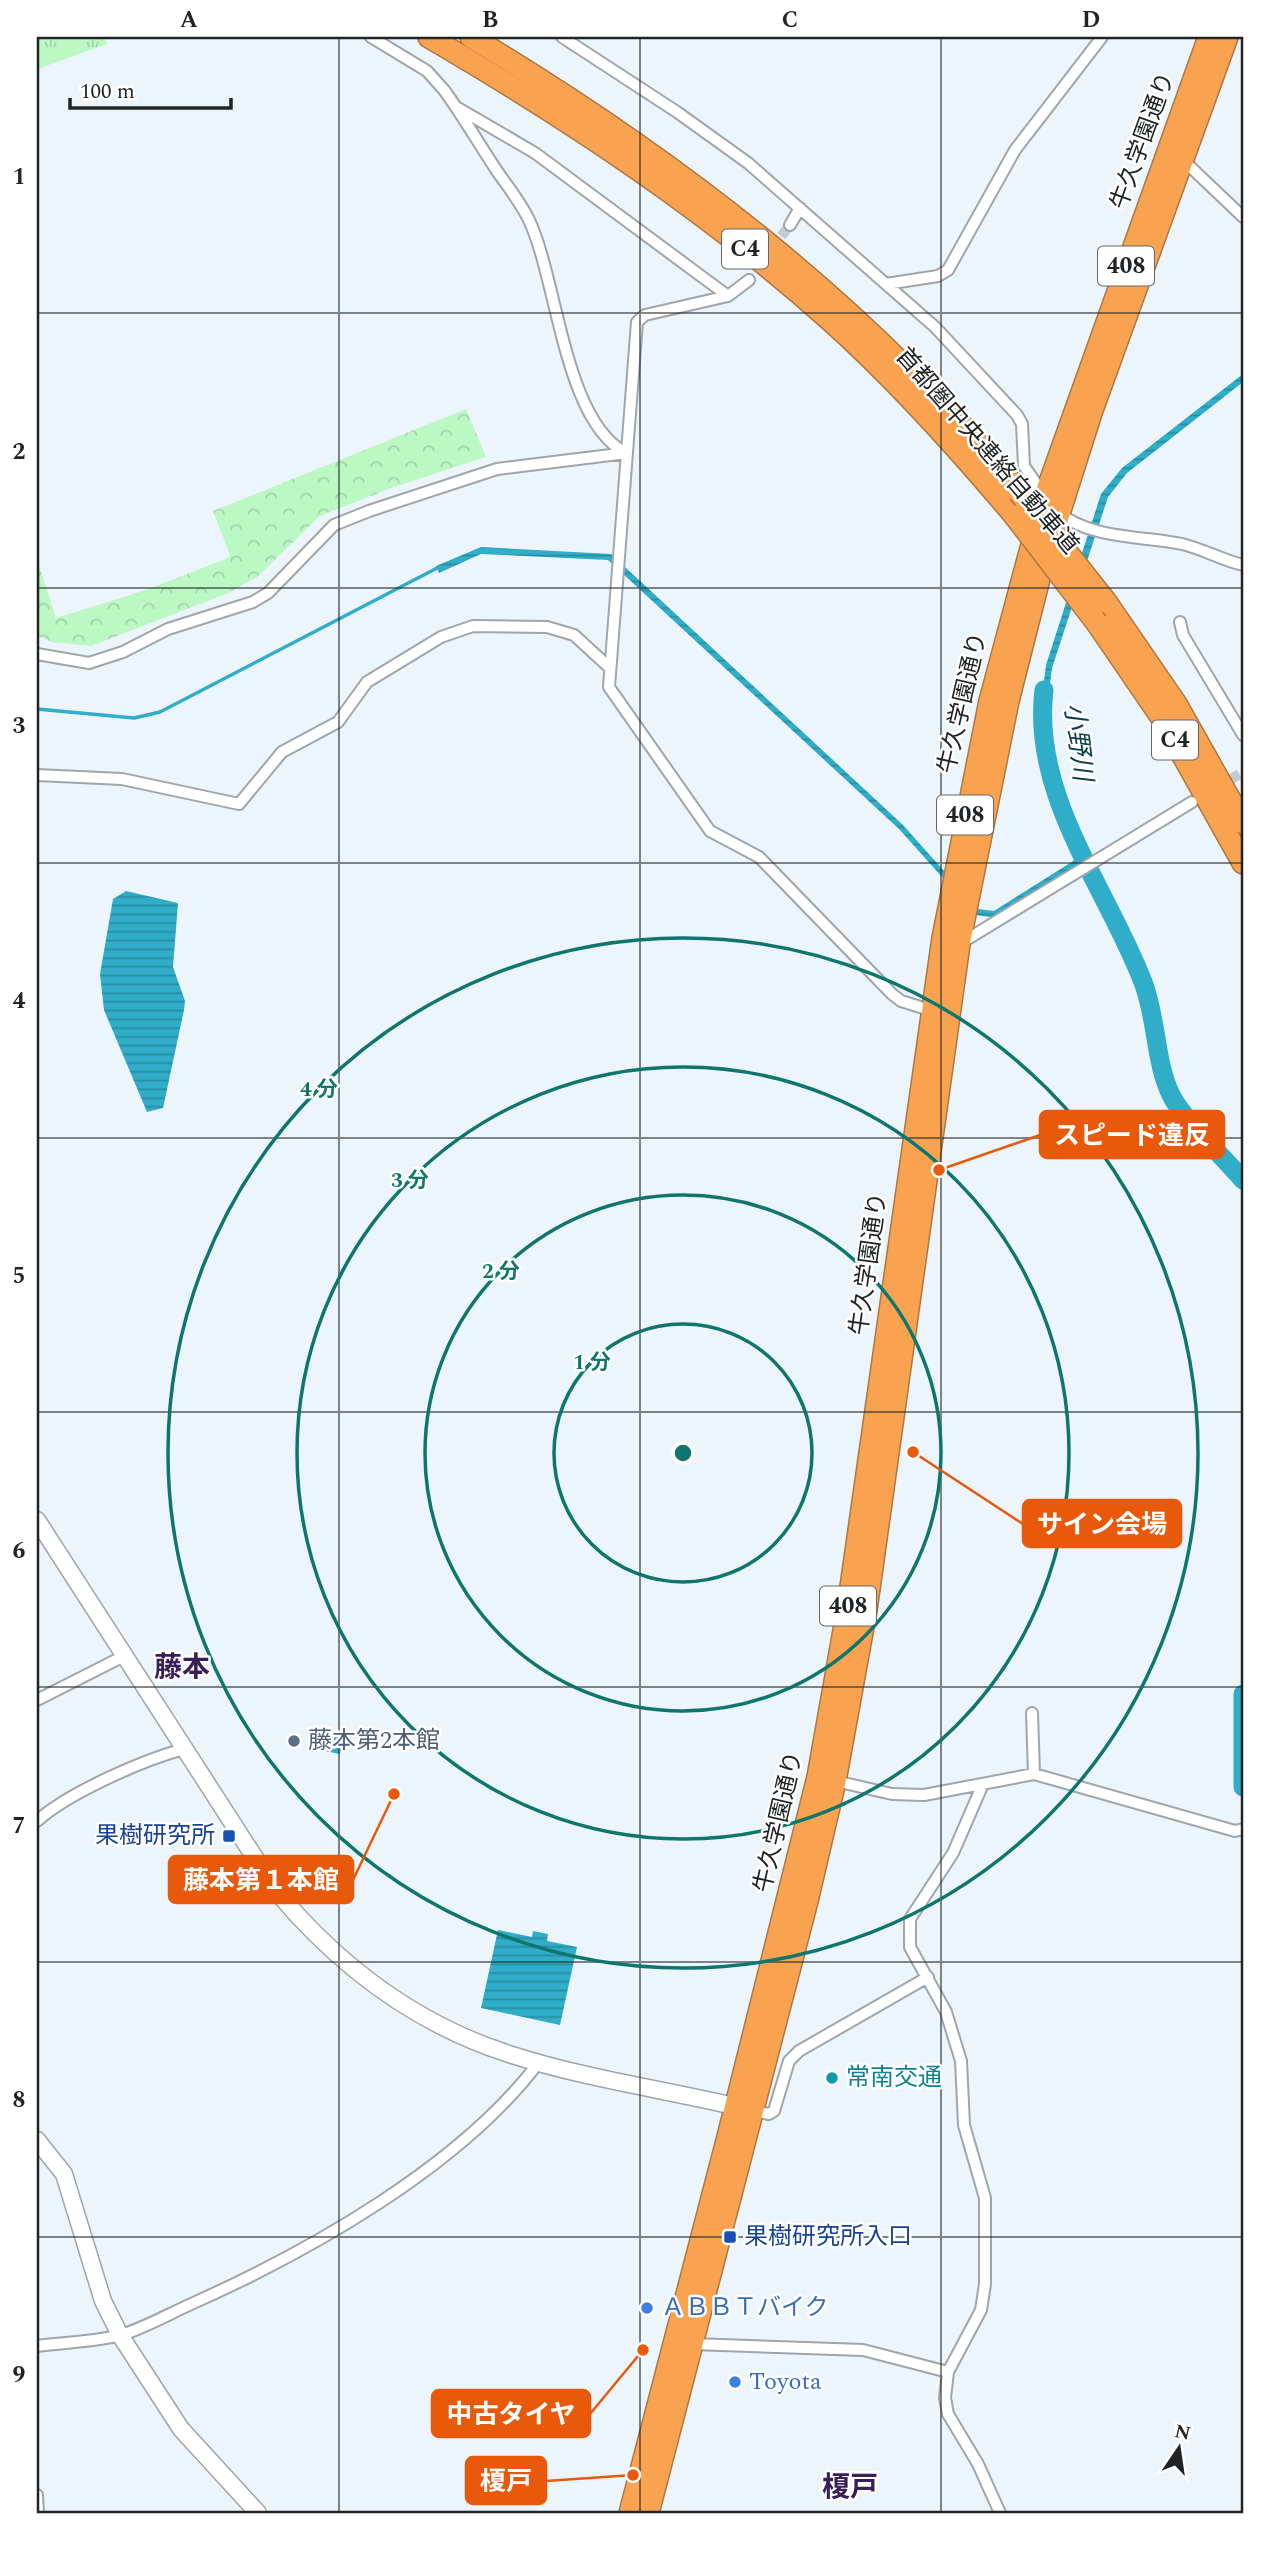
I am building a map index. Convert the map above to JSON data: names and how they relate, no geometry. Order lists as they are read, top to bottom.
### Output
{
  "streets": {
    "highway": [
      "牛久学園通り",
      "C4",
      "408",
      "首都圏中央連絡自動車道"
    ]
  },
  "districts": ["藤本", "榎戸"],
  "water": ["小野川"],
  "places": {
    "other": [
      "スピード違反",
      "サイン会場",
      "藤本第2本館",
      "藤本第１本館",
      "常南交通",
      "ＡＢＢＴバイク",
      "中古タイヤ",
      "Toyota",
      "榎戸"
    ],
    "transit": ["果樹研究所", "果樹研究所入口"]
  },
  "scale_bar": "100 m",
  "north": "top",
  "grid": {
    "columns": [
      "A",
      "B",
      "C",
      "D"
    ],
    "rows": [
      "1",
      "2",
      "3",
      "4",
      "5",
      "6",
      "7",
      "8",
      "9"
    ]
  },
  "rings": [
    "4 分",
    "3 分",
    "2 分",
    "1 分"
  ]
}
